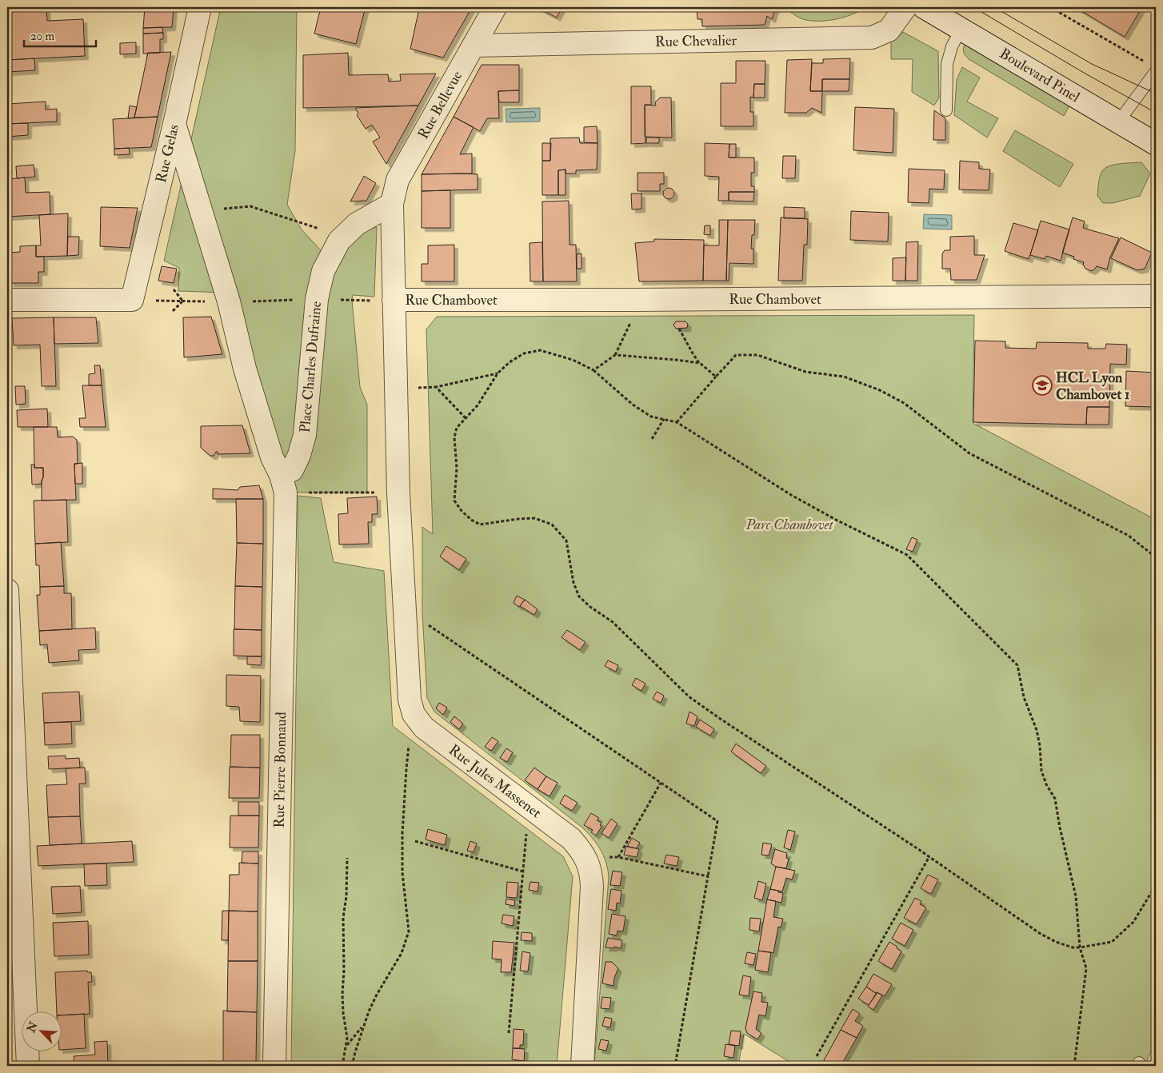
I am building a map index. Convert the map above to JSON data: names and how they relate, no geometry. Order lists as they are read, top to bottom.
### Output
{
  "streets": {
    "street": [
      "Rue Chevalier",
      "Boulevard Pinel",
      "Rue Bellevue",
      "Rue Gelas",
      "Rue Chambovet",
      "Place Charles Dufraine",
      "Rue Pierre Bonnaud",
      "Rue Jules Massenet"
    ]
  },
  "crossings": [
    ["Rue Chevalier", "Rue Bellevue"],
    ["Rue Bellevue", "Place Charles Dufraine"],
    ["Place Charles Dufraine", "Rue Pierre Bonnaud"]
  ],
  "parks": ["Parc Chambovet"],
  "places": {
    "school or university": ["HCL Lyon Chambovet 1"]
  },
  "scale_bar": "20 m",
  "north": "top left"
}
